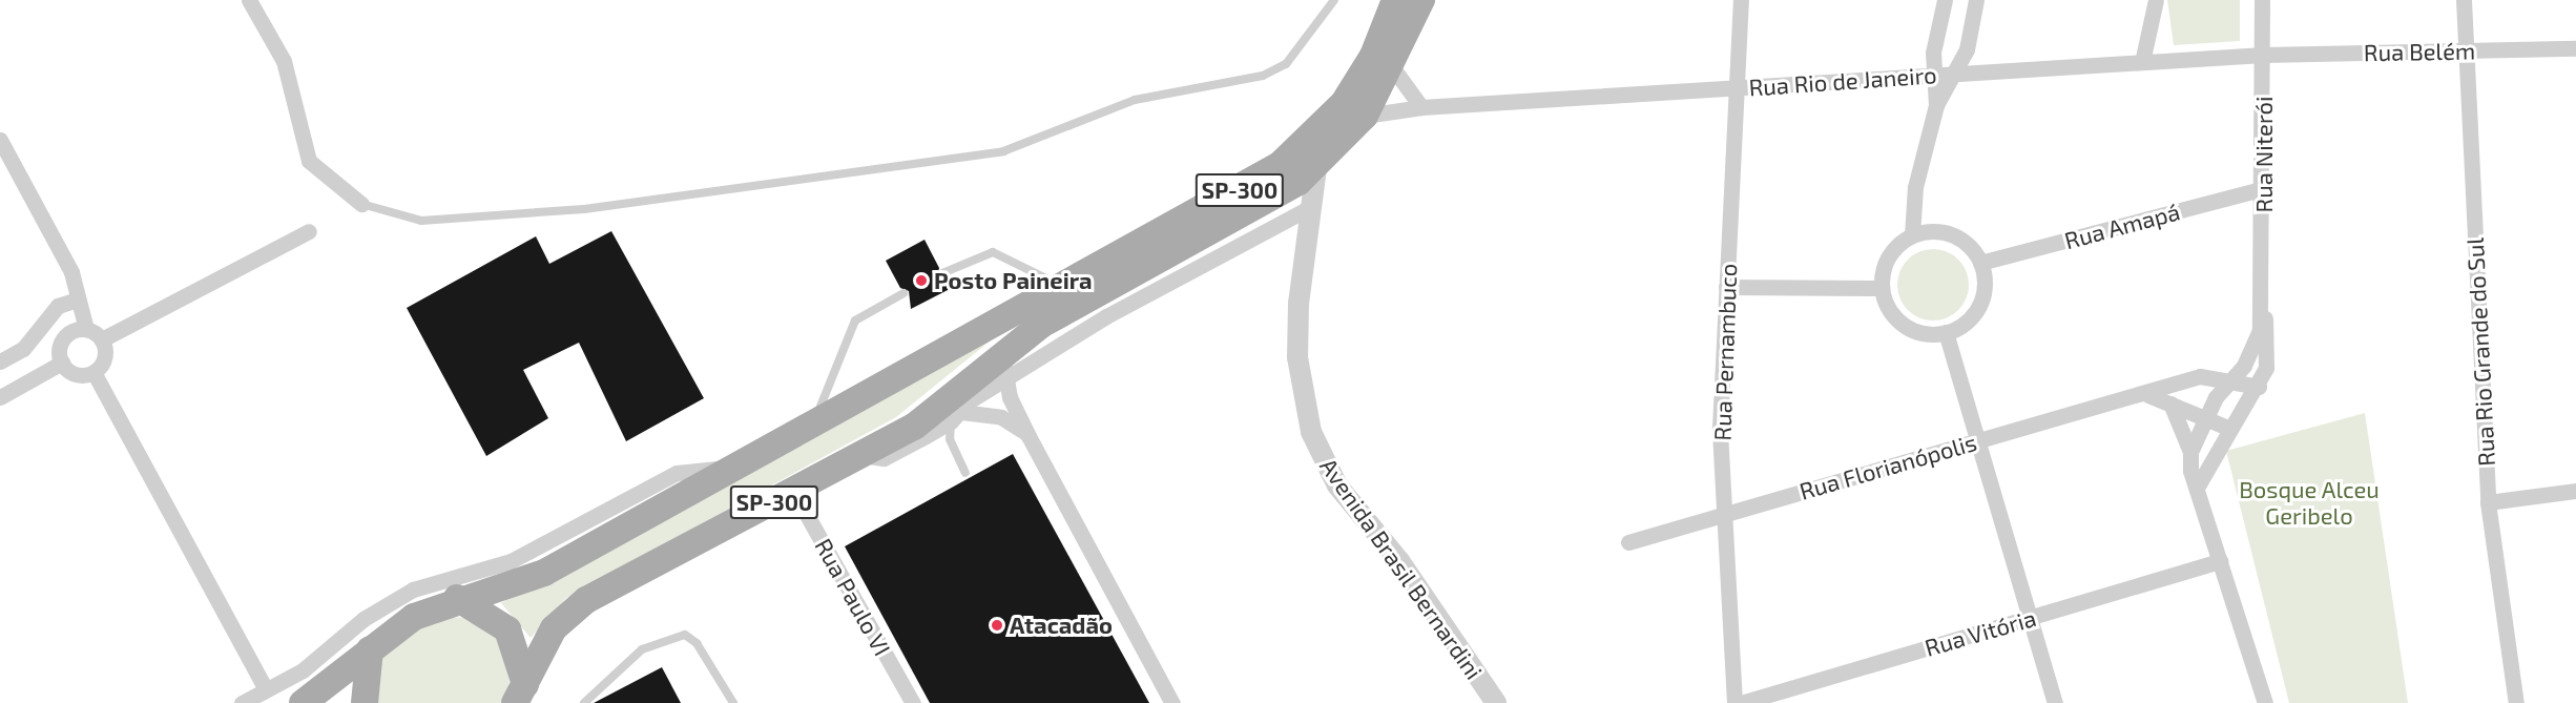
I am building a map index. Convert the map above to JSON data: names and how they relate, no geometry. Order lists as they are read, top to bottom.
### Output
{
  "streets": {
    "main road": ["SP-300"],
    "street": [
      "Rua Belém",
      "Rua Rio de Janeiro",
      "Rua Niterói",
      "Rua Amapá",
      "Rua Pernambuco",
      "Rua Rio Grande do Sul",
      "Rua Florianópolis",
      "Avenida Brasil Bernardini",
      "Rua Paulo VI",
      "Rua Vitória"
    ]
  },
  "crossings": [
    ["Rua Belém", "Rua Rio de Janeiro"],
    ["Rua Belém", "Rua Niterói"],
    ["Rua Belém", "Rua Rio Grande do Sul"],
    ["Rua Rio de Janeiro", "Rua Niterói"],
    ["Rua Rio de Janeiro", "SP-300"],
    ["Rua Rio de Janeiro", "Rua Pernambuco"],
    ["Rua Niterói", "Rua Amapá"],
    ["Rua Niterói", "Rua Florianópolis"],
    ["SP-300", "Avenida Brasil Bernardini"],
    ["SP-300", "Rua Paulo VI"],
    ["Rua Pernambuco", "Rua Florianópolis"]
  ],
  "parks": ["Bosque Alceu Geribelo"],
  "places": ["Posto Paineira", "Atacadão"]
}
